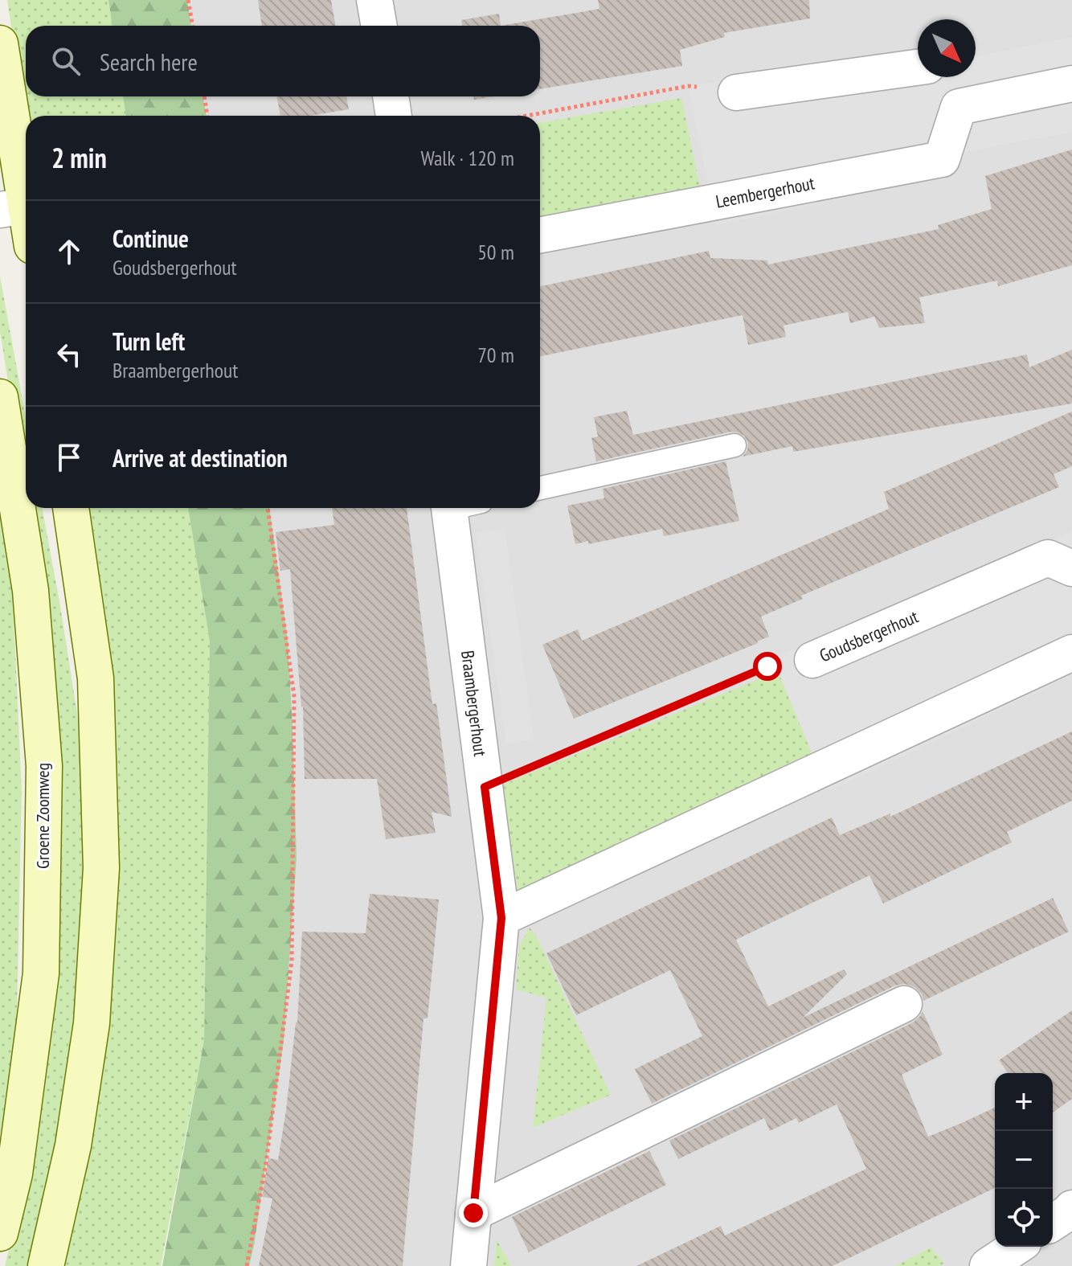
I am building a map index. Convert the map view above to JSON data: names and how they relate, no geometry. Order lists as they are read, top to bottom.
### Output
{
  "streets": {
    "main road": ["Groene Zoomweg"],
    "street": ["Leembergerhout", "Goudsbergerhout", "Braambergerhout"]
  },
  "crossings": [
    ["Goudsbergerhout", "Braambergerhout"]
  ],
  "north": "bottom right",
  "page": {
    "search": "Search here",
    "heading": ["2 min", "Walk · 120 m"],
    "list": [
      ["Continue", "Goudsbergerhout", "50 m"],
      ["Turn left", "Braambergerhout", "70 m"],
      "Arrive at destination"
    ],
    "map_buttons": ["+", "−"]
  }
}
